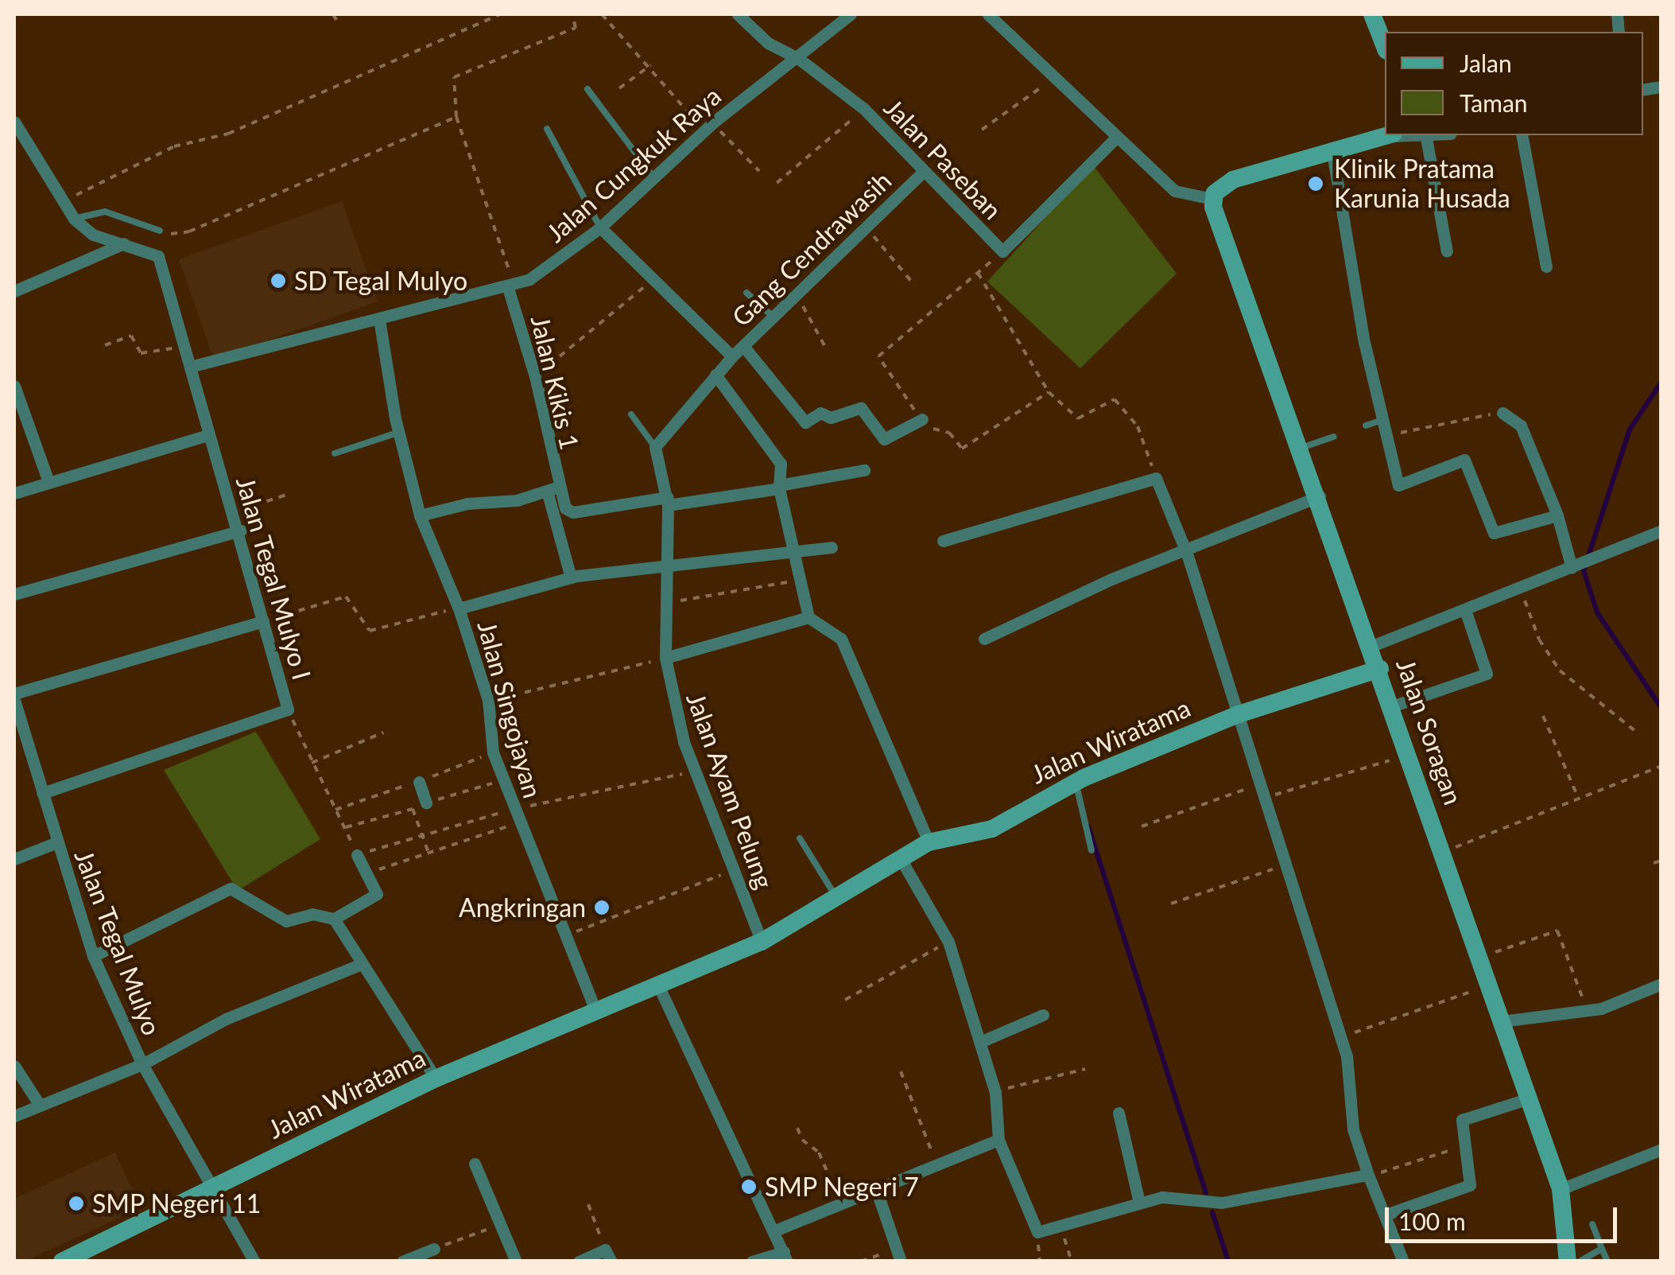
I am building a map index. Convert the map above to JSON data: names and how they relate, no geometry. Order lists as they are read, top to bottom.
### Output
{
  "streets": {
    "street": [
      "Jalan Paseban",
      "Jalan Cungkuk Raya",
      "Gang Cendrawasih",
      "Jalan Kikis 1",
      "Jalan Tegal Mulyo I",
      "Jalan Singojayan",
      "Jalan Soragan",
      "Jalan Wiratama",
      "Jalan Ayam Pelung",
      "Jalan Tegal Mulyo"
    ]
  },
  "crossings": [
    ["Jalan Paseban", "Jalan Cungkuk Raya"],
    ["Jalan Paseban", "Gang Cendrawasih"],
    ["Jalan Cungkuk Raya", "Jalan Kikis 1"],
    ["Jalan Cungkuk Raya", "Jalan Tegal Mulyo I"],
    ["Jalan Cungkuk Raya", "Jalan Singojayan"],
    ["Gang Cendrawasih", "Jalan Ayam Pelung"],
    ["Jalan Tegal Mulyo I", "Jalan Tegal Mulyo"],
    ["Jalan Singojayan", "Jalan Wiratama"],
    ["Jalan Soragan", "Jalan Wiratama"],
    ["Jalan Wiratama", "Jalan Ayam Pelung"],
    ["Jalan Wiratama", "Jalan Tegal Mulyo"]
  ],
  "places": [
    "Klinik Pratama Karunia Husada",
    "SD Tegal Mulyo",
    "Angkringan",
    "SMP Negeri 7",
    "SMP Negeri 11"
  ],
  "legend": ["Jalan", "Taman"],
  "scale_bar": "100 m"
}
